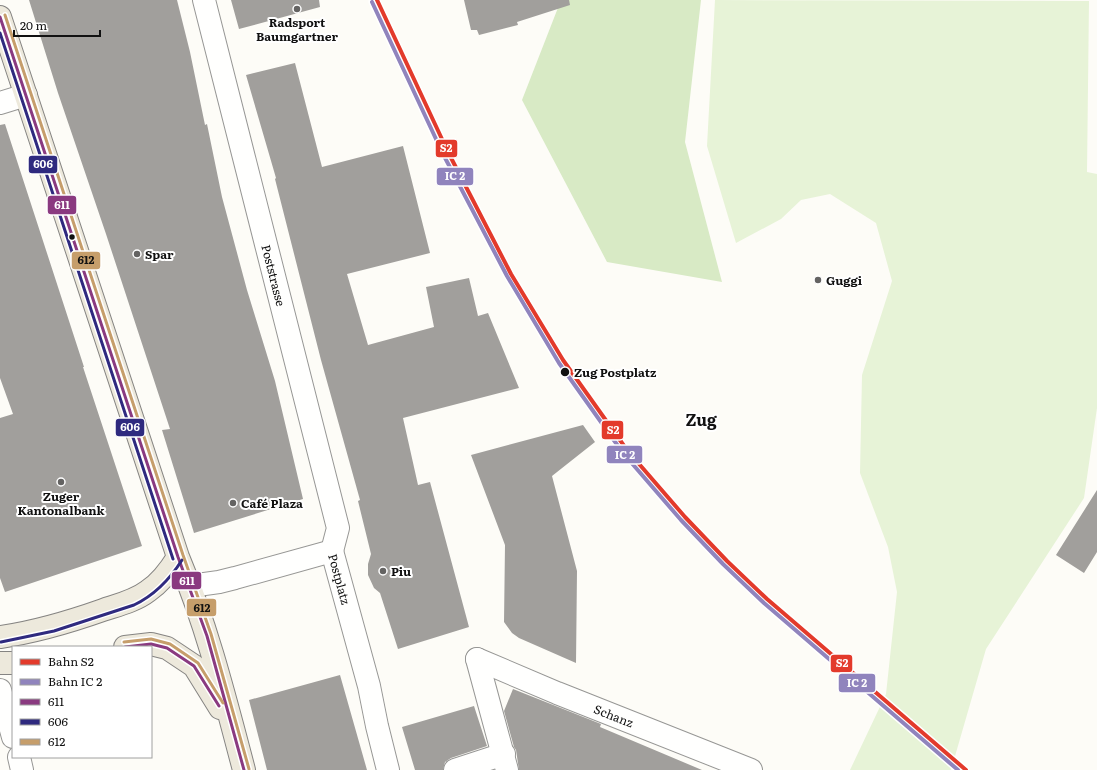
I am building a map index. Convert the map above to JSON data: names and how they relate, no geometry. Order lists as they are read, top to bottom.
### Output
{
  "streets": {
    "street": ["Poststrasse", "Postplatz", "Schanz"]
  },
  "crossings": [
    ["Poststrasse", "Postplatz"]
  ],
  "districts": ["Zug"],
  "places": [
    "Radsport Baumgartner",
    "Spar",
    "Guggi",
    "Zug Postplatz",
    "Zuger Kantonalbank",
    "Café Plaza",
    "Piu"
  ],
  "lines": [
    "rail line S2",
    "transit line 612",
    "transit line 611",
    "transit line 606"
  ],
  "legend": [
    "Bahn S2",
    "Bahn IC 2",
    "611",
    "606",
    "612"
  ],
  "scale_bar": "20 m"
}
